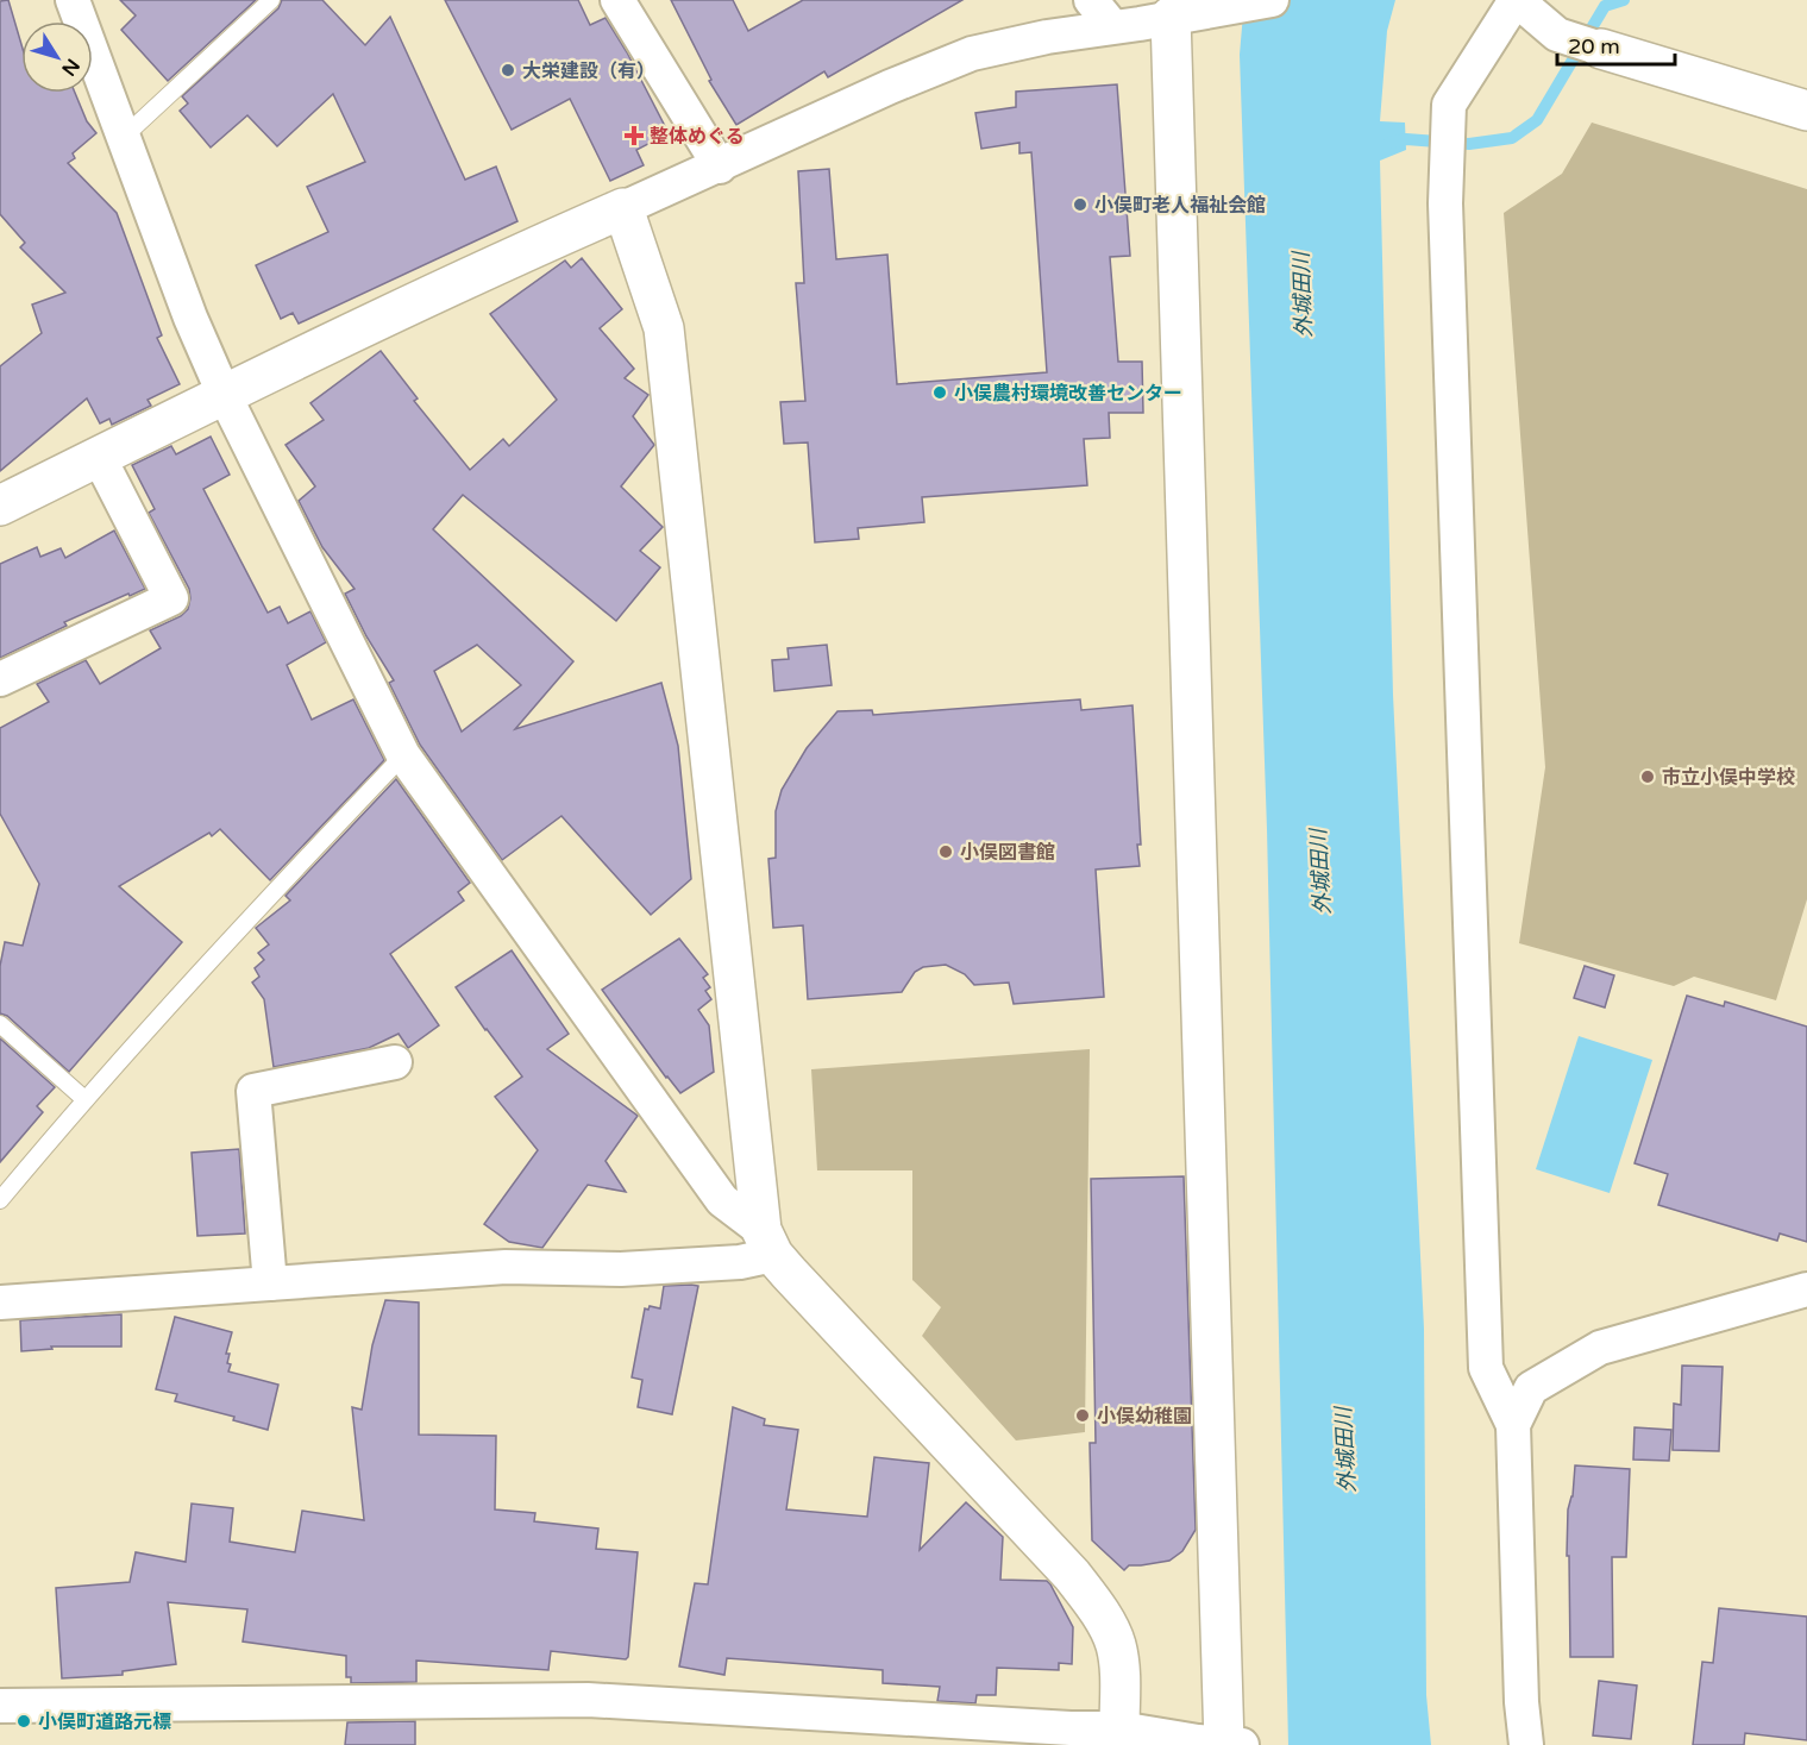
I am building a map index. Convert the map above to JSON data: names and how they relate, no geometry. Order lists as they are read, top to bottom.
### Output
{
  "water": ["外城田川"],
  "places": {
    "other": [
      "大栄建設（有）",
      "小俣町老人福祉会館",
      "小俣農村環境改善センター",
      "市立小俣中学校",
      "小俣図書館",
      "小俣幼稚園",
      "小俣町道路元標"
    ],
    "health": ["整体めぐる"]
  },
  "scale_bar": "20 m",
  "north": "bottom right"
}
